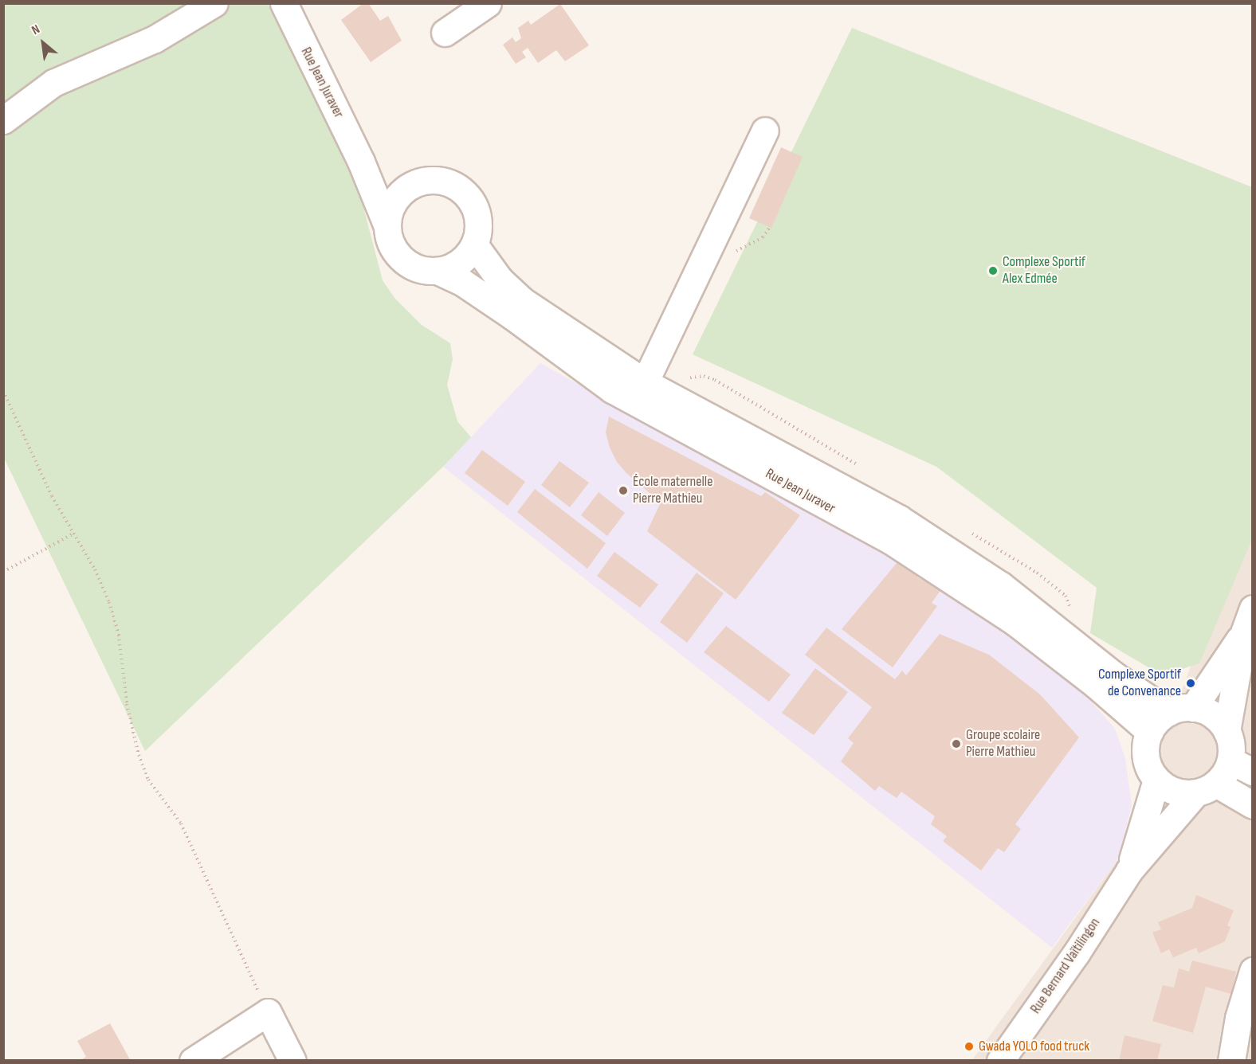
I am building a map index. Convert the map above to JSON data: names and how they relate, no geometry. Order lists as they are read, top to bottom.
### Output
{
  "streets": {
    "street": ["Rue Jean Juraver", "Rue Bernard Vaïtilingon"]
  },
  "places": [
    "Complexe Sportif Alex Edmée",
    "École maternelle Pierre Mathieu",
    "Complexe Sportif de Convenance",
    "Groupe scolaire Pierre Mathieu",
    "Gwada YOLO food truck"
  ],
  "north": "top left"
}
